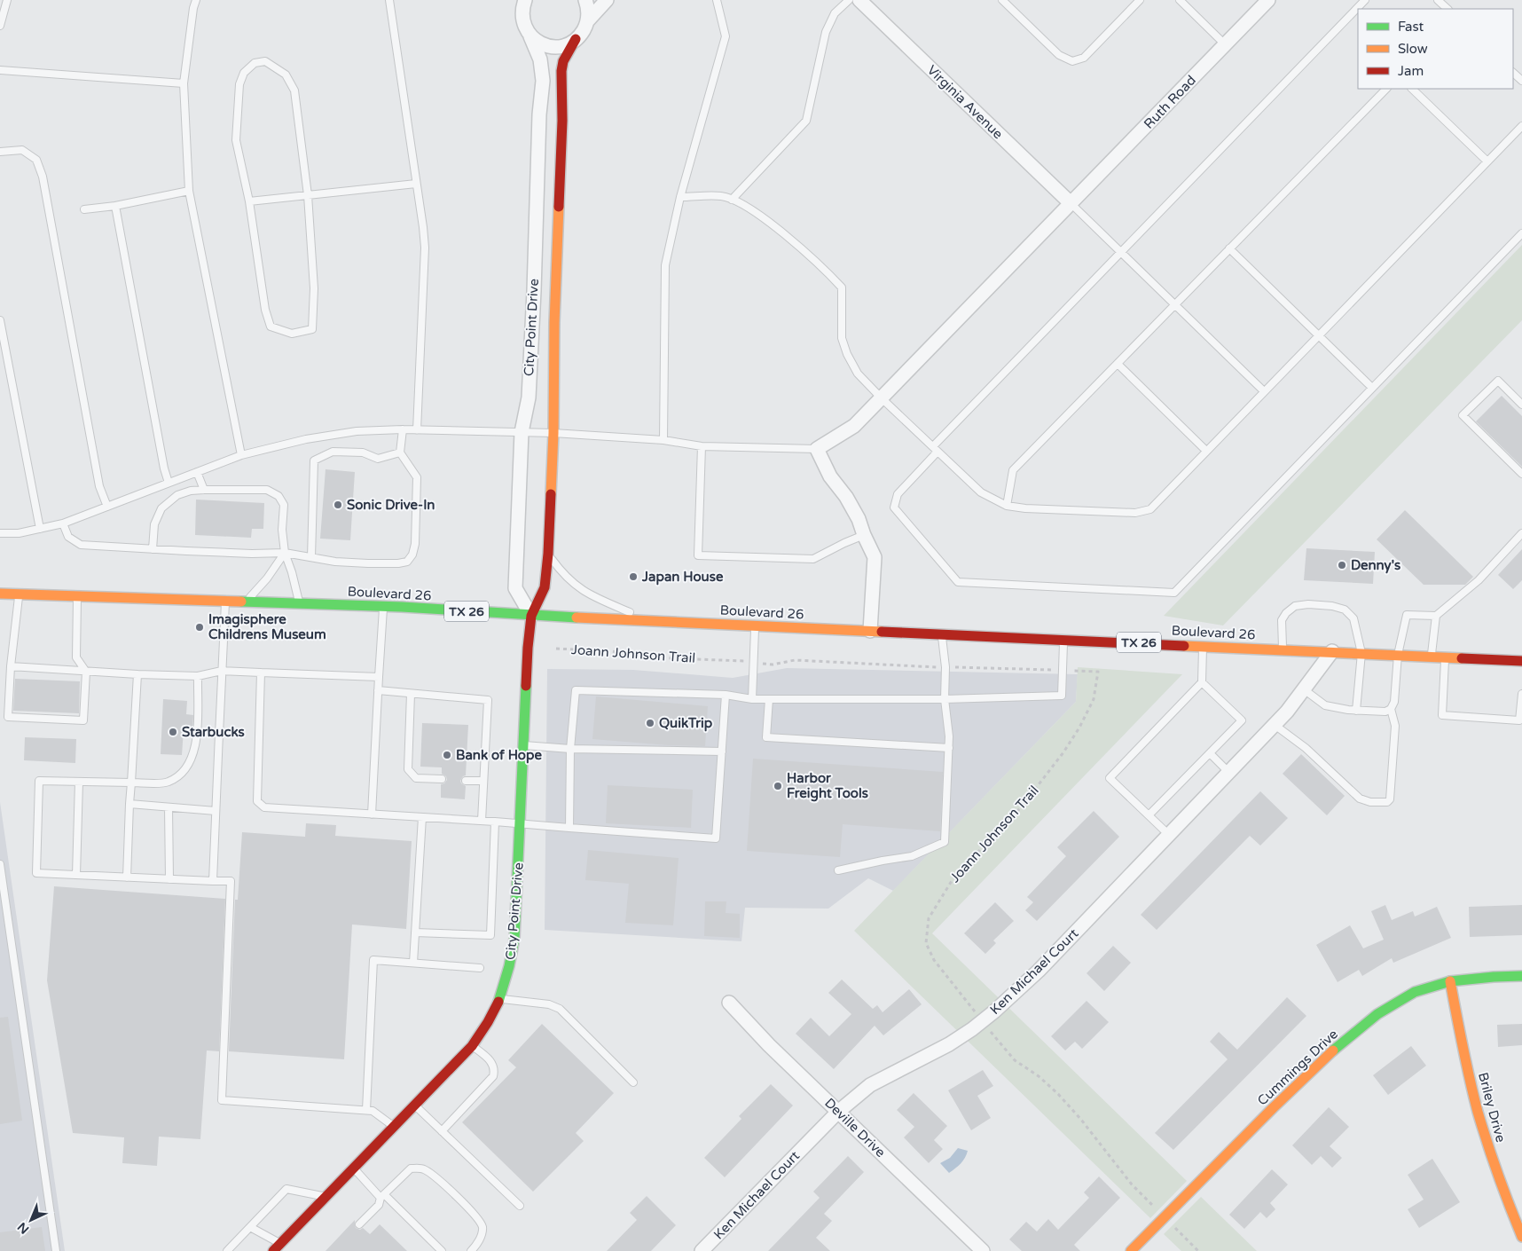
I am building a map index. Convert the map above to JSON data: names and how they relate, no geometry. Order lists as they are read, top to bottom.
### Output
{
  "streets": {
    "street": [
      "Virginia Avenue",
      "Ruth Road",
      "City Point Drive",
      "Boulevard 26",
      "TX 26",
      "Ken Michael Court",
      "Cummings Drive",
      "Briley Drive",
      "Deville Drive"
    ],
    "path": ["Joann Johnson Trail"]
  },
  "crossings": [
    ["Virginia Avenue", "Ruth Road"],
    ["City Point Drive", "Boulevard 26"],
    ["Boulevard 26", "Ken Michael Court"],
    ["Ken Michael Court", "Deville Drive"],
    ["Cummings Drive", "Briley Drive"]
  ],
  "places": [
    "Sonic Drive-In",
    "Denny's",
    "Japan House",
    "Imagisphere Childrens Museum",
    "QuikTrip",
    "Starbucks",
    "Bank of Hope",
    "Harbor Freight Tools"
  ],
  "legend": ["Fast", "Slow", "Jam"],
  "north": "bottom left"
}
